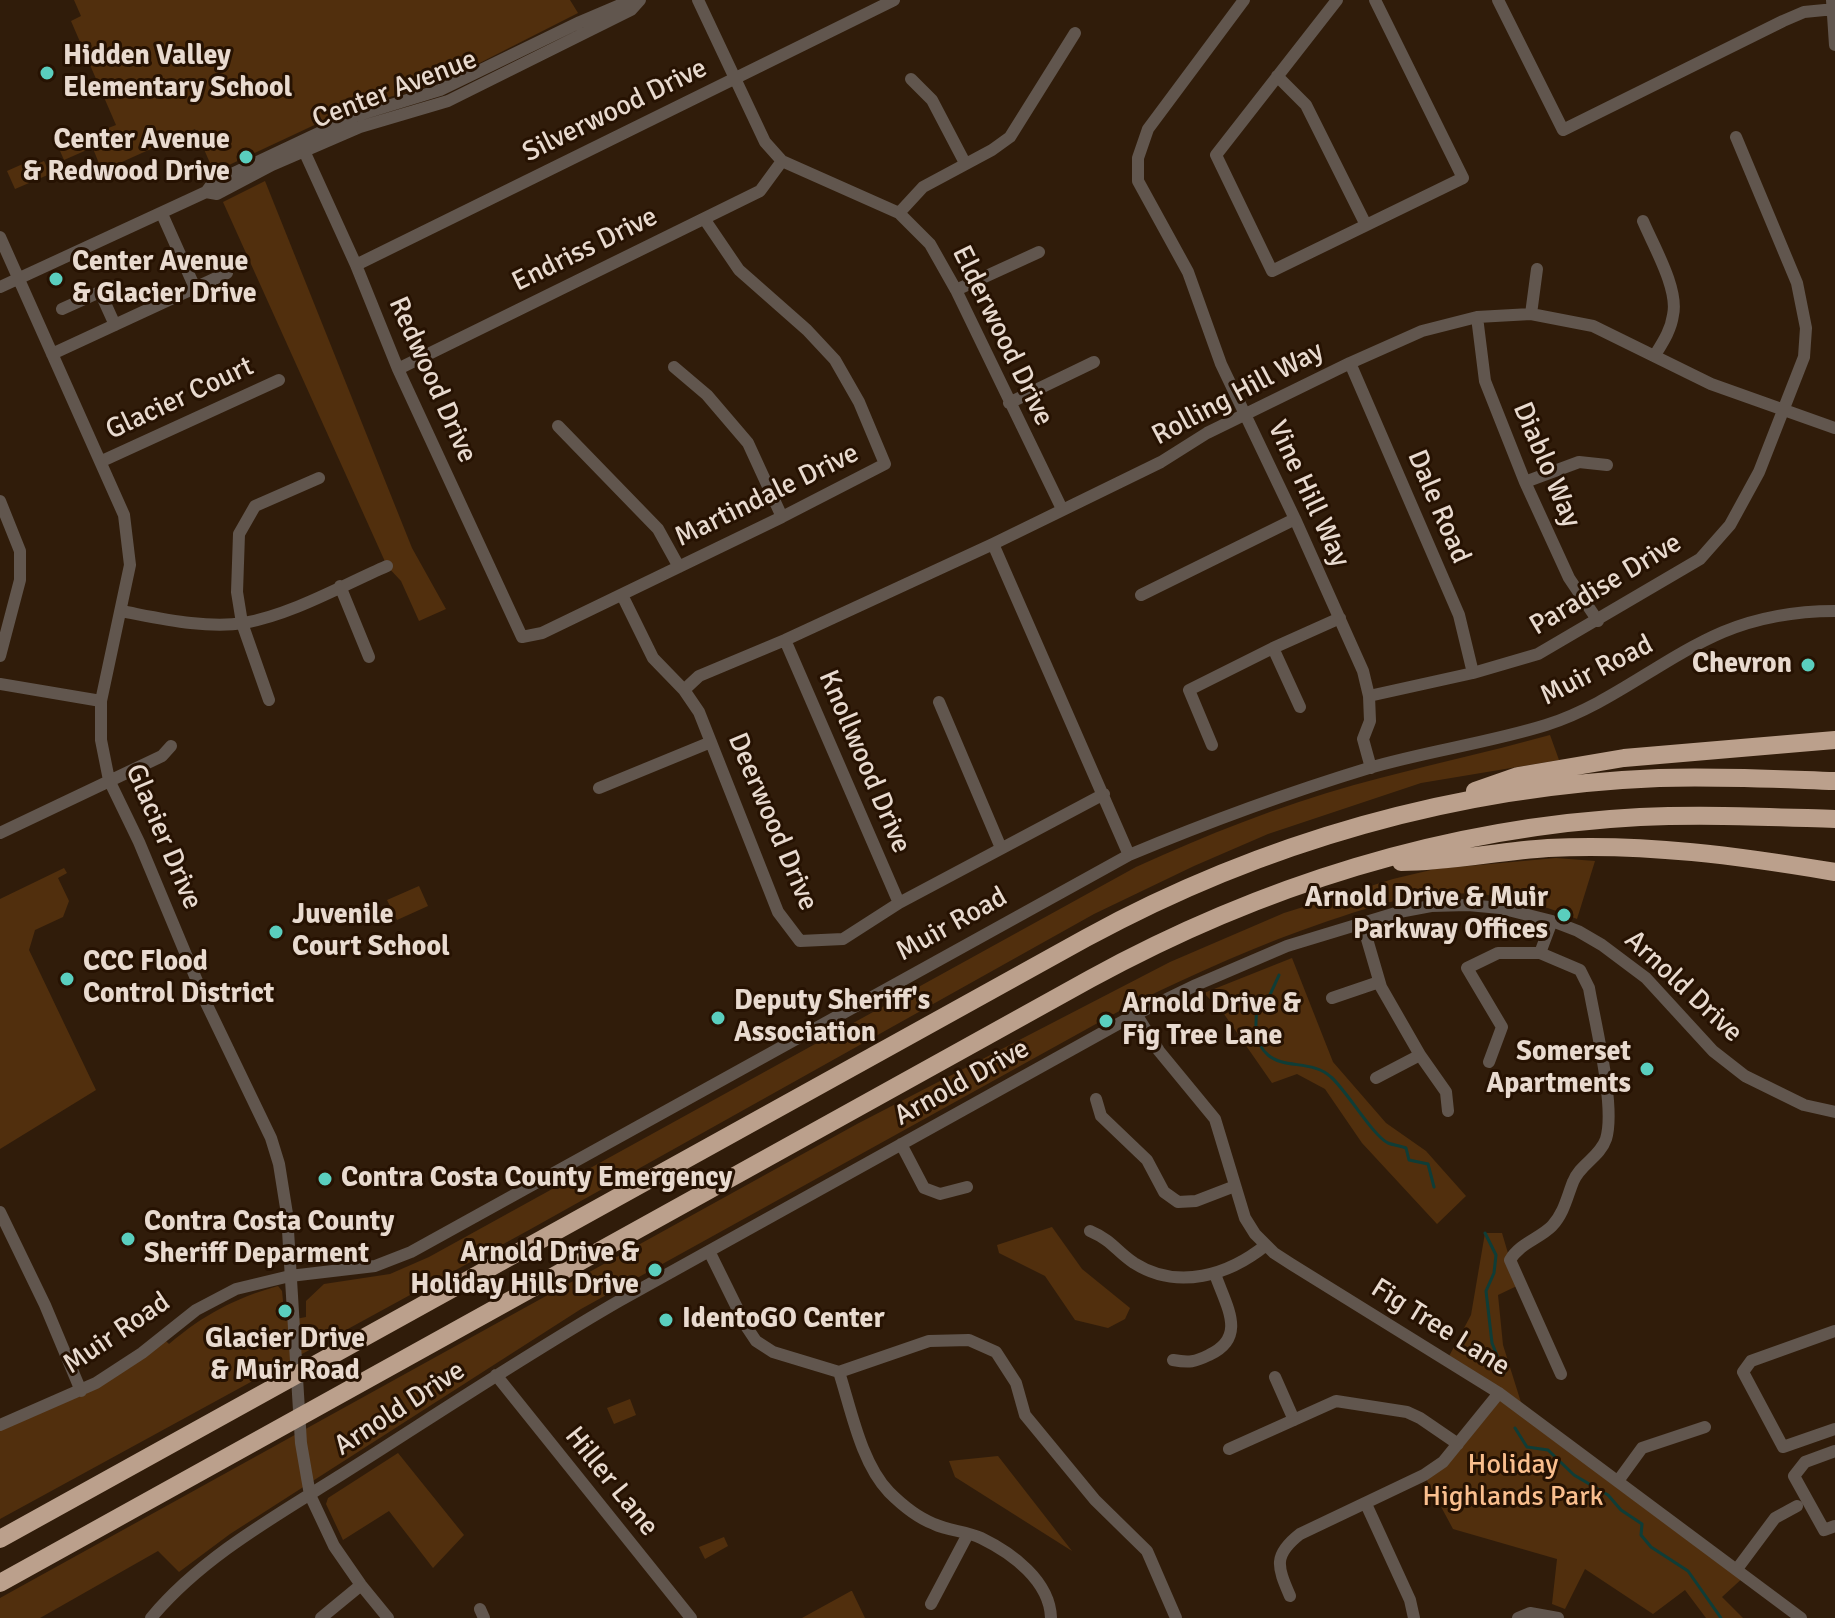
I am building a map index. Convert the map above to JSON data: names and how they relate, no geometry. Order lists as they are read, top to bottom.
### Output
{
  "streets": {
    "street": [
      "Center Avenue",
      "Silverwood Drive",
      "Endriss Drive",
      "Elderwood Drive",
      "Redwood Drive",
      "Rolling Hill Way",
      "Glacier Court",
      "Diablo Way",
      "Vine Hill Way",
      "Martindale Drive",
      "Dale Road",
      "Paradise Drive",
      "Muir Road",
      "Knollwood Drive",
      "Deerwood Drive",
      "Glacier Drive",
      "Arnold Drive",
      "Fig Tree Lane",
      "Hiller Lane"
    ]
  },
  "crossings": [
    ["Center Avenue", "Redwood Drive"],
    ["Center Avenue", "Glacier Drive"],
    ["Silverwood Drive", "Redwood Drive"],
    ["Endriss Drive", "Elderwood Drive"],
    ["Endriss Drive", "Redwood Drive"],
    ["Endriss Drive", "Martindale Drive"],
    ["Elderwood Drive", "Rolling Hill Way"],
    ["Redwood Drive", "Martindale Drive"],
    ["Rolling Hill Way", "Diablo Way"],
    ["Rolling Hill Way", "Vine Hill Way"],
    ["Rolling Hill Way", "Dale Road"],
    ["Rolling Hill Way", "Paradise Drive"],
    ["Rolling Hill Way", "Knollwood Drive"],
    ["Rolling Hill Way", "Deerwood Drive"],
    ["Glacier Court", "Glacier Drive"],
    ["Diablo Way", "Paradise Drive"],
    ["Vine Hill Way", "Paradise Drive"],
    ["Vine Hill Way", "Muir Road"],
    ["Martindale Drive", "Deerwood Drive"],
    ["Dale Road", "Paradise Drive"],
    ["Muir Road", "Glacier Drive"],
    ["Knollwood Drive", "Deerwood Drive"],
    ["Glacier Drive", "Arnold Drive"],
    ["Arnold Drive", "Fig Tree Lane"],
    ["Arnold Drive", "Hiller Lane"]
  ],
  "parks": ["Holiday Highlands Park"],
  "places": [
    "Hidden Valley Elementary School",
    "Center Avenue & Redwood Drive",
    "Center Avenue & Glacier Drive",
    "Chevron",
    "Arnold Drive & Muir Parkway Offices",
    "Juvenile Court School",
    "CCC Flood Control District",
    "Deputy Sheriff's Association",
    "Arnold Drive & Fig Tree Lane",
    "Somerset Apartments",
    "Contra Costa County Emergency",
    "Contra Costa County Sheriff Deparment",
    "Arnold Drive & Holiday Hills Drive",
    "Glacier Drive & Muir Road",
    "IdentoGO Center"
  ]
}
